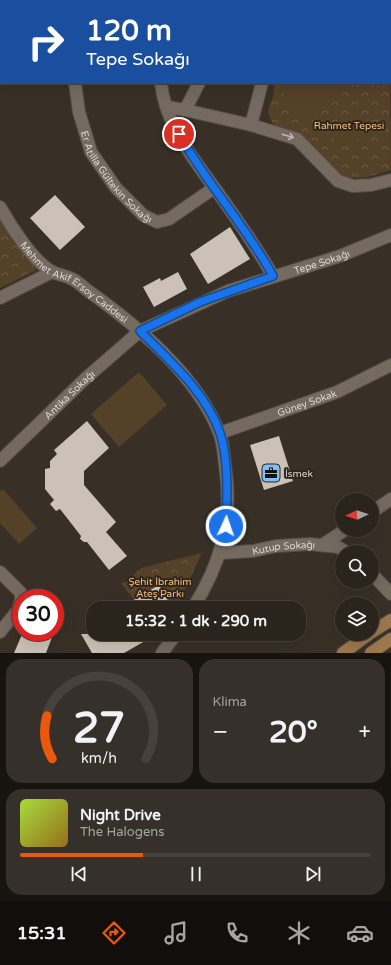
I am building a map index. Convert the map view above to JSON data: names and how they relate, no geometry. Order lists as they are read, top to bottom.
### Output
{
  "streets": {
    "street": [
      "Er Atilla Gültekin Sokağı",
      "Tepe Sokağı",
      "Mehmet Akif Ersoy Caddesi",
      "Antika Sokağı",
      "Güney Sokak",
      "Kutup Sokağı"
    ]
  },
  "crossings": [
    ["Tepe Sokağı", "Mehmet Akif Ersoy Caddesi"],
    ["Tepe Sokağı", "Antika Sokağı"],
    ["Mehmet Akif Ersoy Caddesi", "Antika Sokağı"],
    ["Mehmet Akif Ersoy Caddesi", "Güney Sokak"],
    ["Mehmet Akif Ersoy Caddesi", "Kutup Sokağı"]
  ],
  "parks": ["Rahmet Tepesi", "Şehit İbrahim Ateş Parkı"],
  "places": {
    "office": ["İsmek"]
  },
  "north": "left",
  "page": {
    "turn": ["120 m", "Tepe Sokağı"],
    "limit": "30",
    "trip": "15:32 · 1 dk · 290 m",
    "tile": "Klima",
    "heat": ["−", "20°", "+"],
    "song": ["Night Drive", "The Halogens"],
    "tabs": "15:31",
    "gauge": ["27", "km/h"]
  }
}
